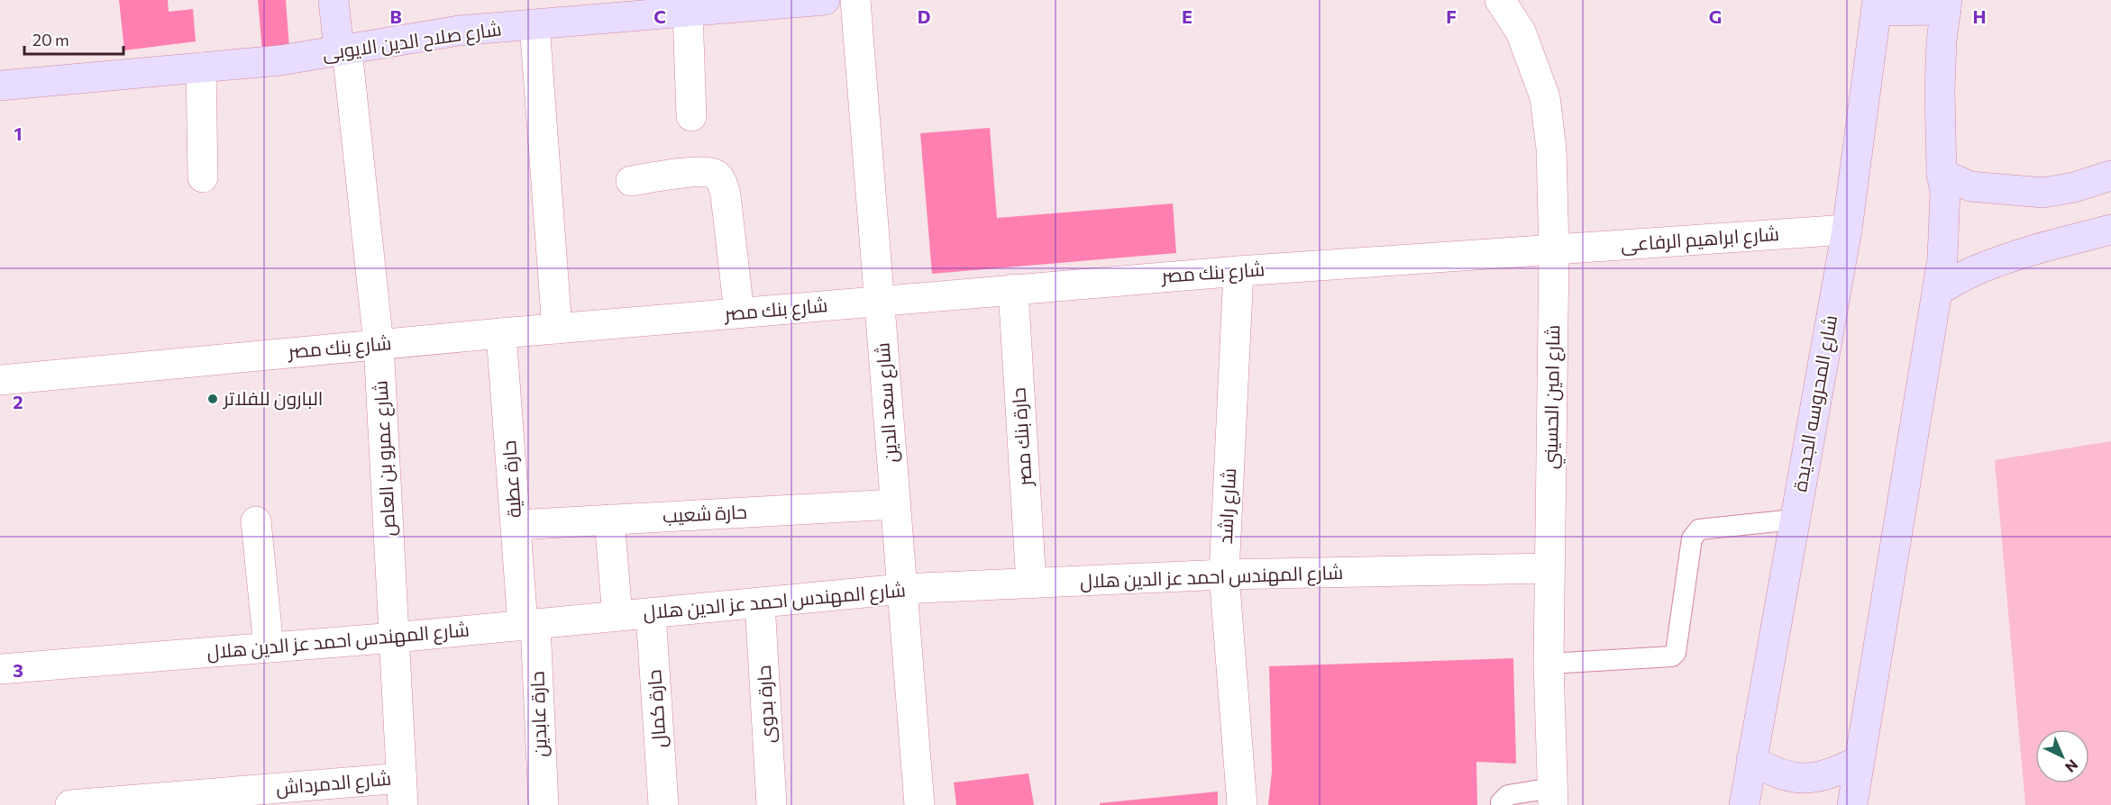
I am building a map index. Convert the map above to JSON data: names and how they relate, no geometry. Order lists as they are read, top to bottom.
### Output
{
  "streets": {
    "main road": ["شارع صلاح الدين الايوبى", "شارع المحروسه الجديدة"],
    "street": [
      "شارع ابراهيم الرفاعى",
      "شارع بنك مصر",
      "شارع امين الحسيني",
      "شارع سعد الدين",
      "حارة بنك مصر",
      "شارع عمرو بن العاص",
      "حارة عطية",
      "شارع راشد",
      "حارة شعيب",
      "شارع المهندس احمد عز الدين هلال",
      "حارة بدوى",
      "حارة كمال",
      "حارة عابدين",
      "شارع الدمرداش"
    ]
  },
  "crossings": [
    ["شارع صلاح الدين الايوبى", "شارع عمرو بن العاص"],
    ["شارع ابراهيم الرفاعى", "شارع بنك مصر"],
    ["شارع ابراهيم الرفاعى", "شارع امين الحسيني"],
    ["شارع ابراهيم الرفاعى", "شارع المحروسه الجديدة"],
    ["شارع بنك مصر", "شارع امين الحسيني"],
    ["شارع بنك مصر", "شارع سعد الدين"],
    ["شارع بنك مصر", "حارة بنك مصر"],
    ["شارع بنك مصر", "شارع عمرو بن العاص"],
    ["شارع بنك مصر", "حارة عطية"],
    ["شارع بنك مصر", "شارع راشد"],
    ["شارع امين الحسيني", "شارع المهندس احمد عز الدين هلال"],
    ["شارع سعد الدين", "حارة شعيب"],
    ["شارع سعد الدين", "شارع المهندس احمد عز الدين هلال"],
    ["حارة بنك مصر", "شارع المهندس احمد عز الدين هلال"],
    ["شارع عمرو بن العاص", "شارع المهندس احمد عز الدين هلال"],
    ["شارع عمرو بن العاص", "شارع الدمرداش"],
    ["حارة عطية", "حارة شعيب"],
    ["حارة عطية", "شارع المهندس احمد عز الدين هلال"],
    ["حارة عطية", "حارة عابدين"],
    ["شارع راشد", "شارع المهندس احمد عز الدين هلال"],
    ["شارع المهندس احمد عز الدين هلال", "حارة بدوى"],
    ["شارع المهندس احمد عز الدين هلال", "حارة كمال"],
    ["شارع المهندس احمد عز الدين هلال", "حارة عابدين"]
  ],
  "places": ["البارون للفلاتر"],
  "scale_bar": "20 m",
  "north": "bottom right",
  "grid": {
    "columns": [
      "B",
      "C",
      "D",
      "E",
      "F",
      "G",
      "H"
    ],
    "rows": ["1", "2", "3"]
  }
}
